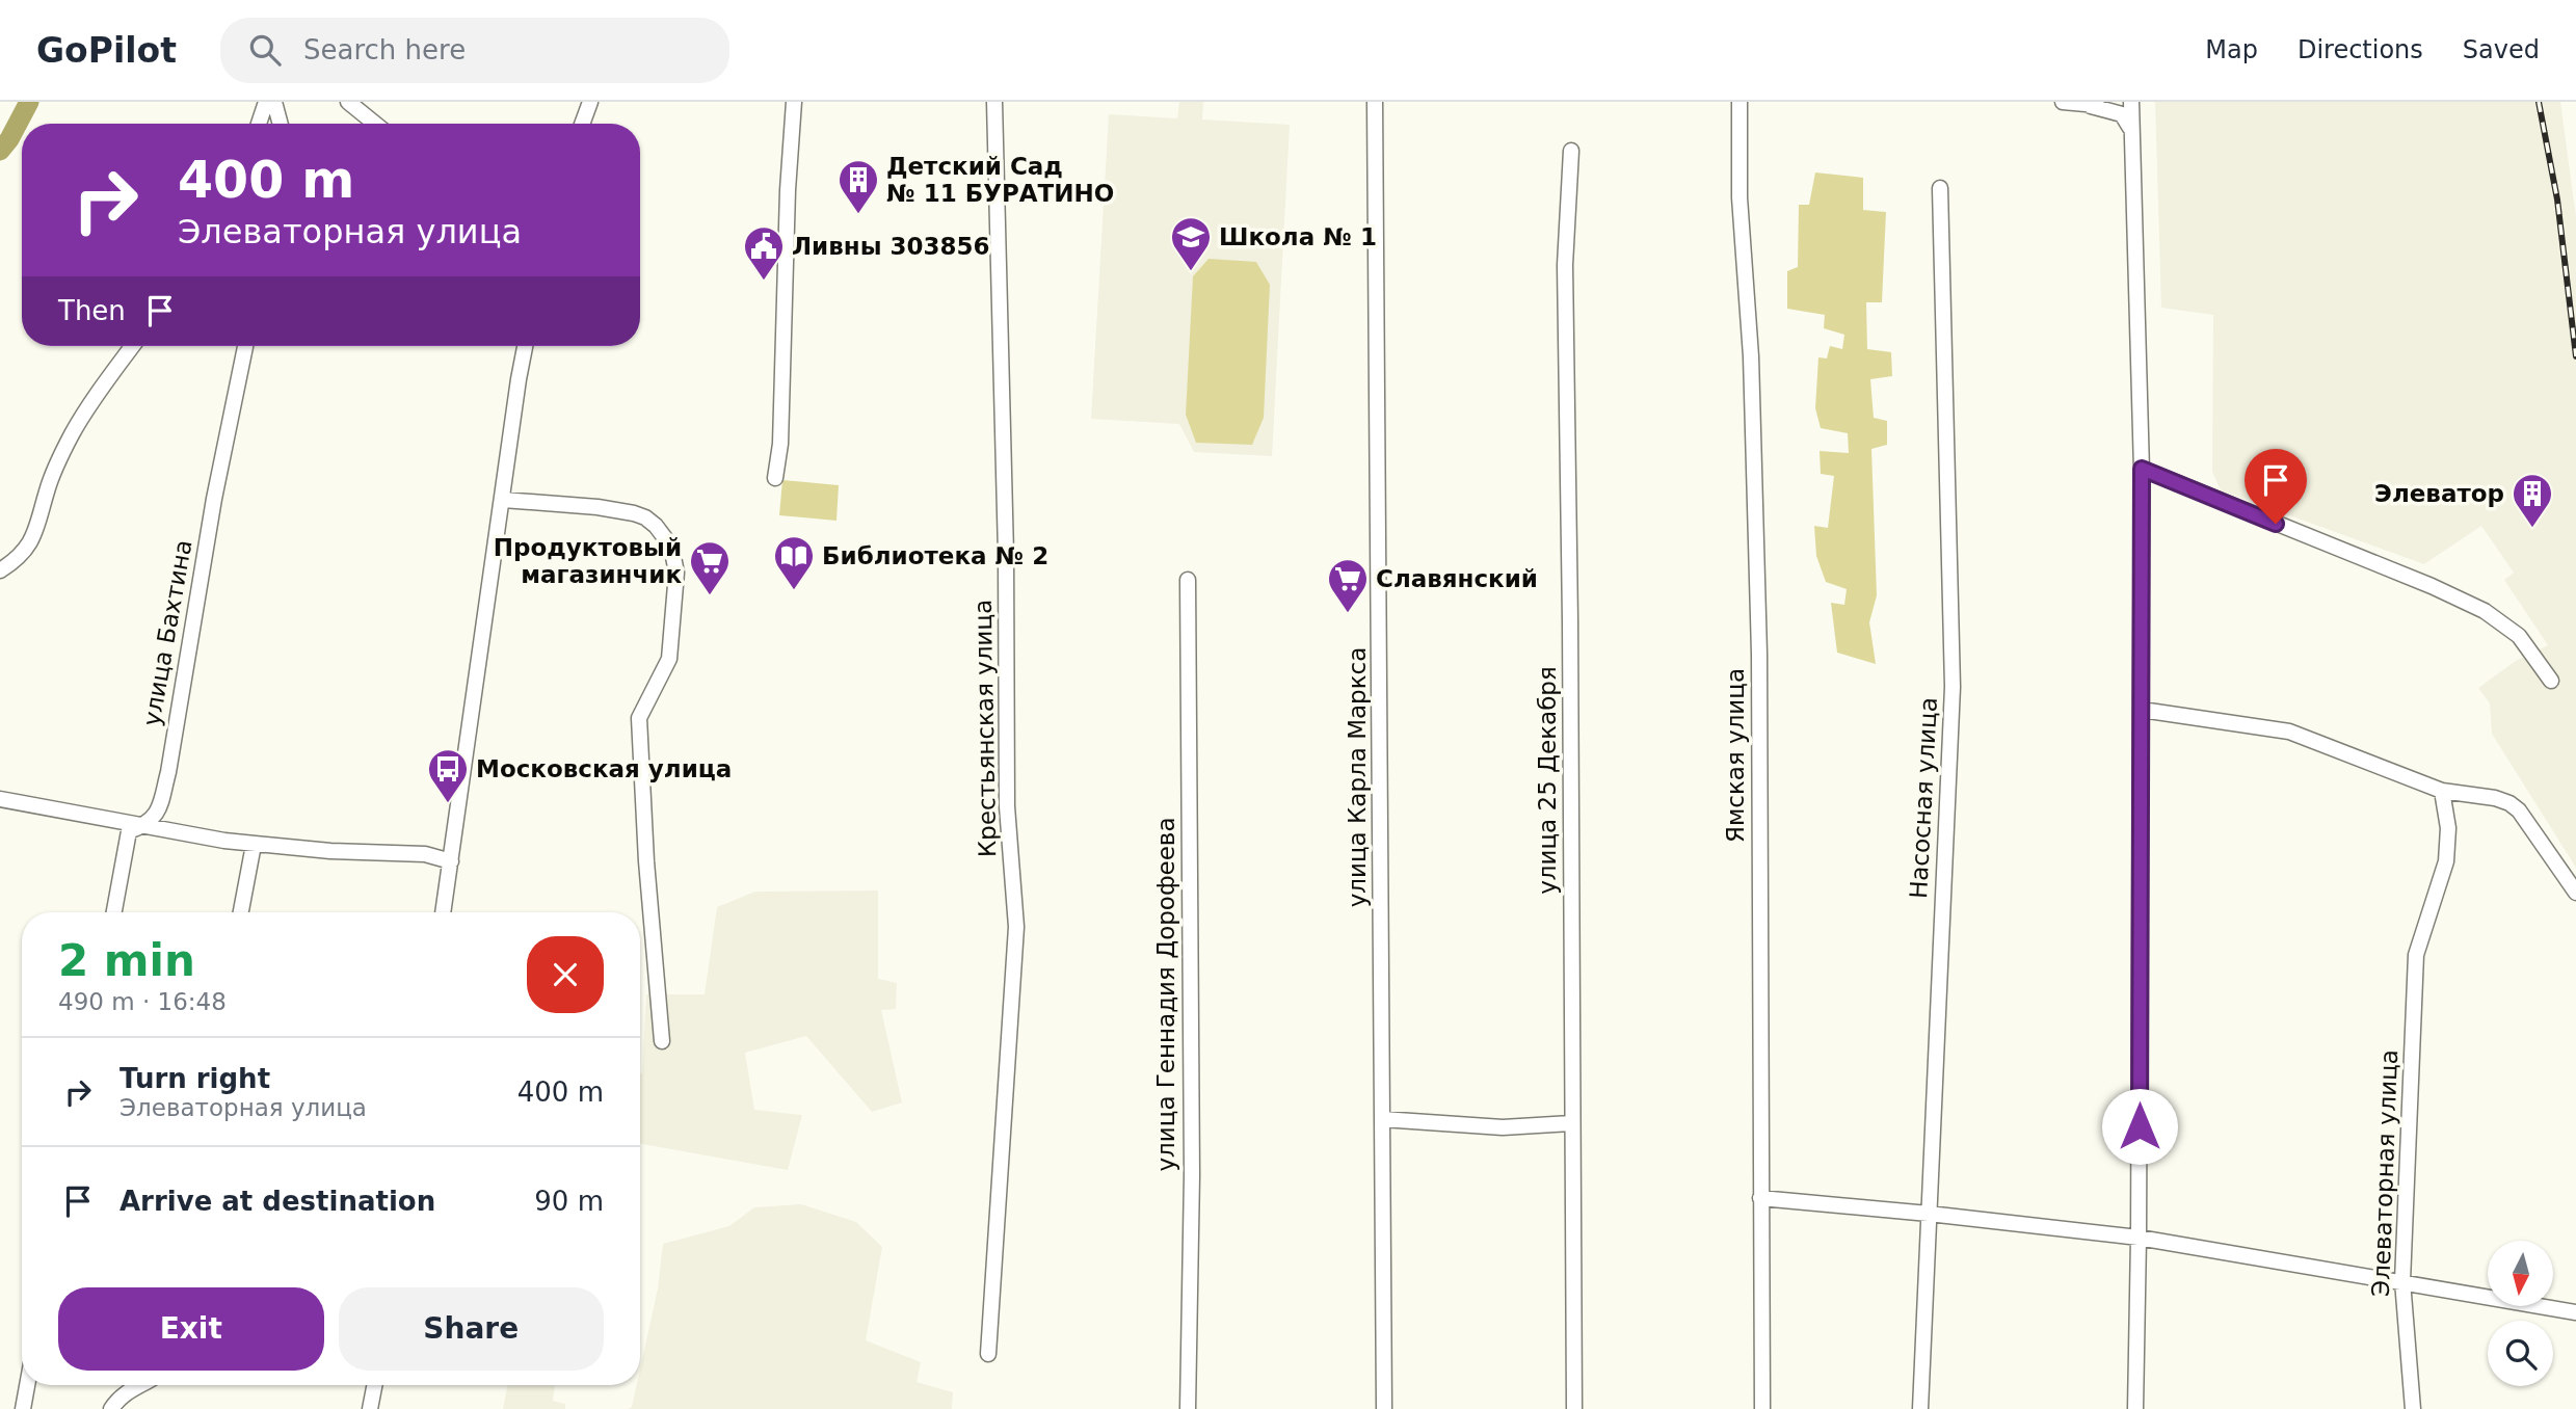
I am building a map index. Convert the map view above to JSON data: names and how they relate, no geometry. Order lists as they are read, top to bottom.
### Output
{
  "streets": {
    "street": [
      "улица Бахтина",
      "Крестьянская улица",
      "Ямская улица",
      "улица Карла Маркса",
      "улица 25 Декабря",
      "Насосная улица",
      "улица Геннадия Дорофеева",
      "Элеваторная улица"
    ]
  },
  "places": {
    "building": ["Детский Сад № 11 БУРАТИНО", "Элеватор"],
    "school or university": ["Школа № 1"],
    "public building": ["Ливны 303856"],
    "library": ["Библиотека № 2"],
    "supermarket": ["Продуктовый магазинчик", "Славянский"],
    "bus stop": ["Московская улица"]
  },
  "north": "bottom",
  "page": {
    "header": "GoPilot",
    "search": "Search here",
    "nav": ["Map", "Directions", "Saved"],
    "turn": ["400 m", "Элеваторная улица"],
    "then": "Then",
    "heading": ["2 min", "490 m · 16:48"],
    "list": [
      {
        "name": "Turn right",
        "note": "Элеваторная улица",
        "value": "400 m"
      },
      {
        "name": "Arrive at destination",
        "value": "90 m"
      }
    ],
    "buttons": ["Exit", "Share"]
  }
}
